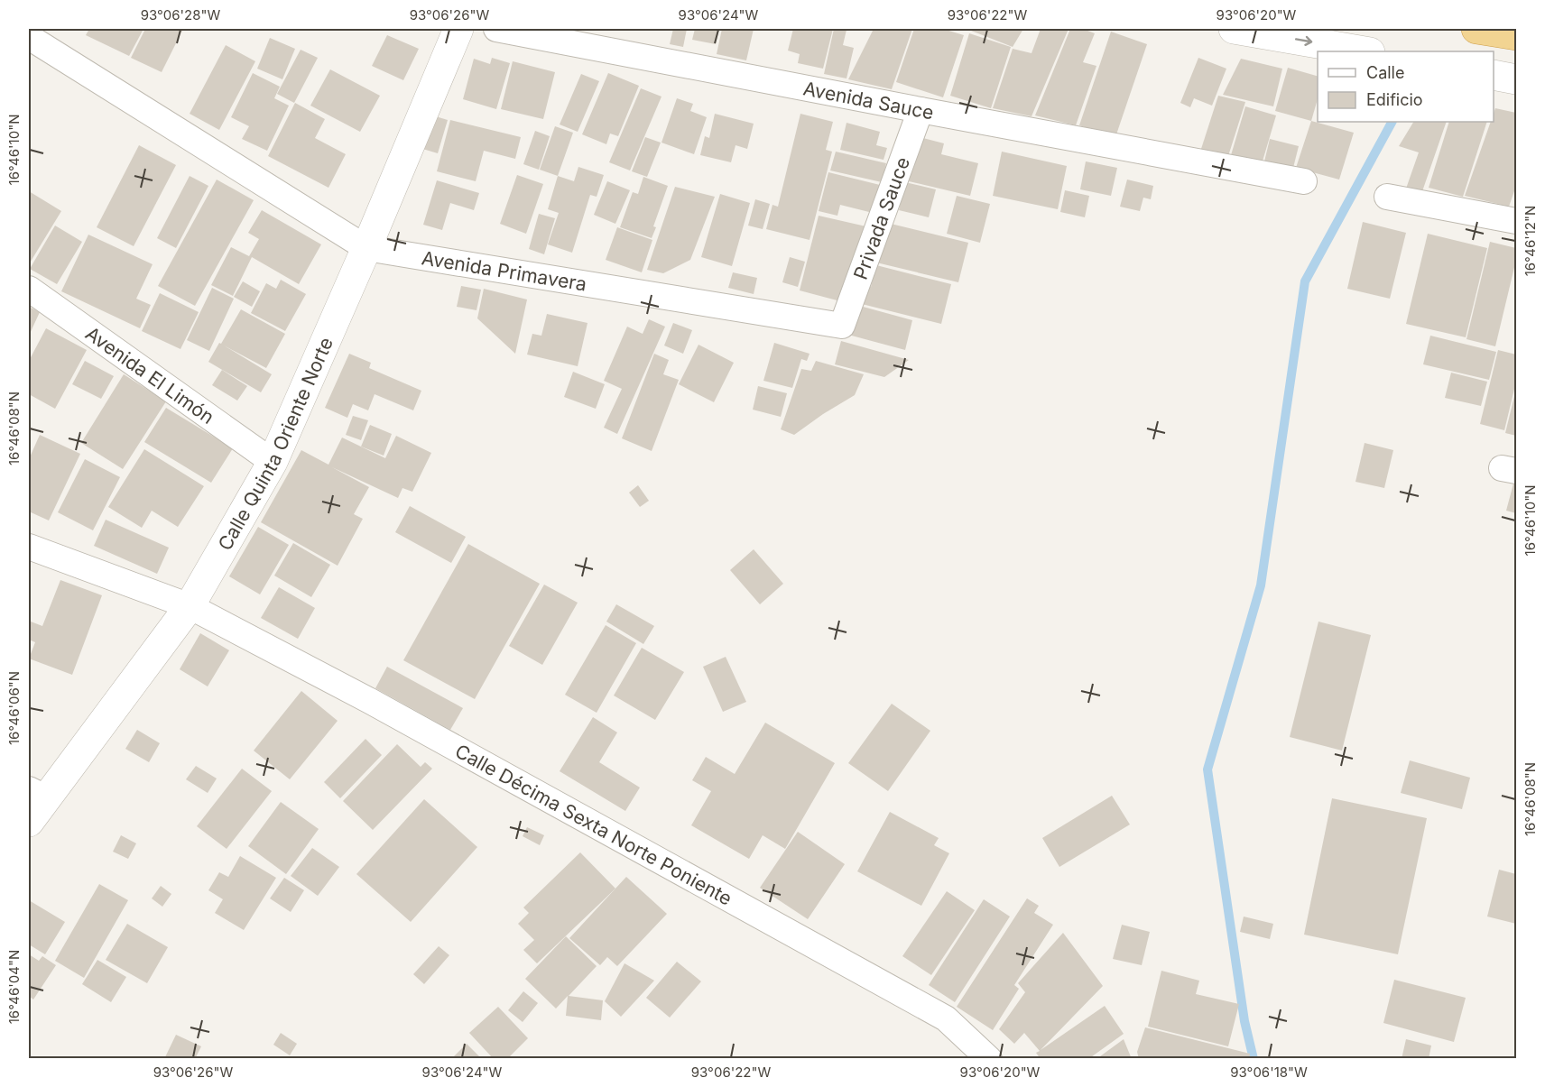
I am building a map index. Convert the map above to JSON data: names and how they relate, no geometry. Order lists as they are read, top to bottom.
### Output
{
  "streets": {
    "street": [
      "Avenida Sauce",
      "Privada Sauce",
      "Avenida Primavera",
      "Avenida El Limón",
      "Calle Quinta Oriente Norte",
      "Calle Décima Sexta Norte Poniente"
    ]
  },
  "crossings": [
    ["Avenida Sauce", "Privada Sauce"],
    ["Privada Sauce", "Avenida Primavera"],
    ["Avenida Primavera", "Calle Quinta Oriente Norte"],
    ["Avenida El Limón", "Calle Quinta Oriente Norte"],
    ["Calle Quinta Oriente Norte", "Calle Décima Sexta Norte Poniente"]
  ],
  "legend": ["Calle", "Edificio"],
  "coordinates": [
    "93°06'28\"W",
    "93°06'26\"W",
    "93°06'24\"W",
    "93°06'22\"W",
    "93°06'20\"W",
    "16°46'10\"N",
    "16°46'12\"N",
    "16°46'08\"N",
    "16°46'06\"N",
    "16°46'04\"N",
    "93°06'18\"W"
  ]
}
